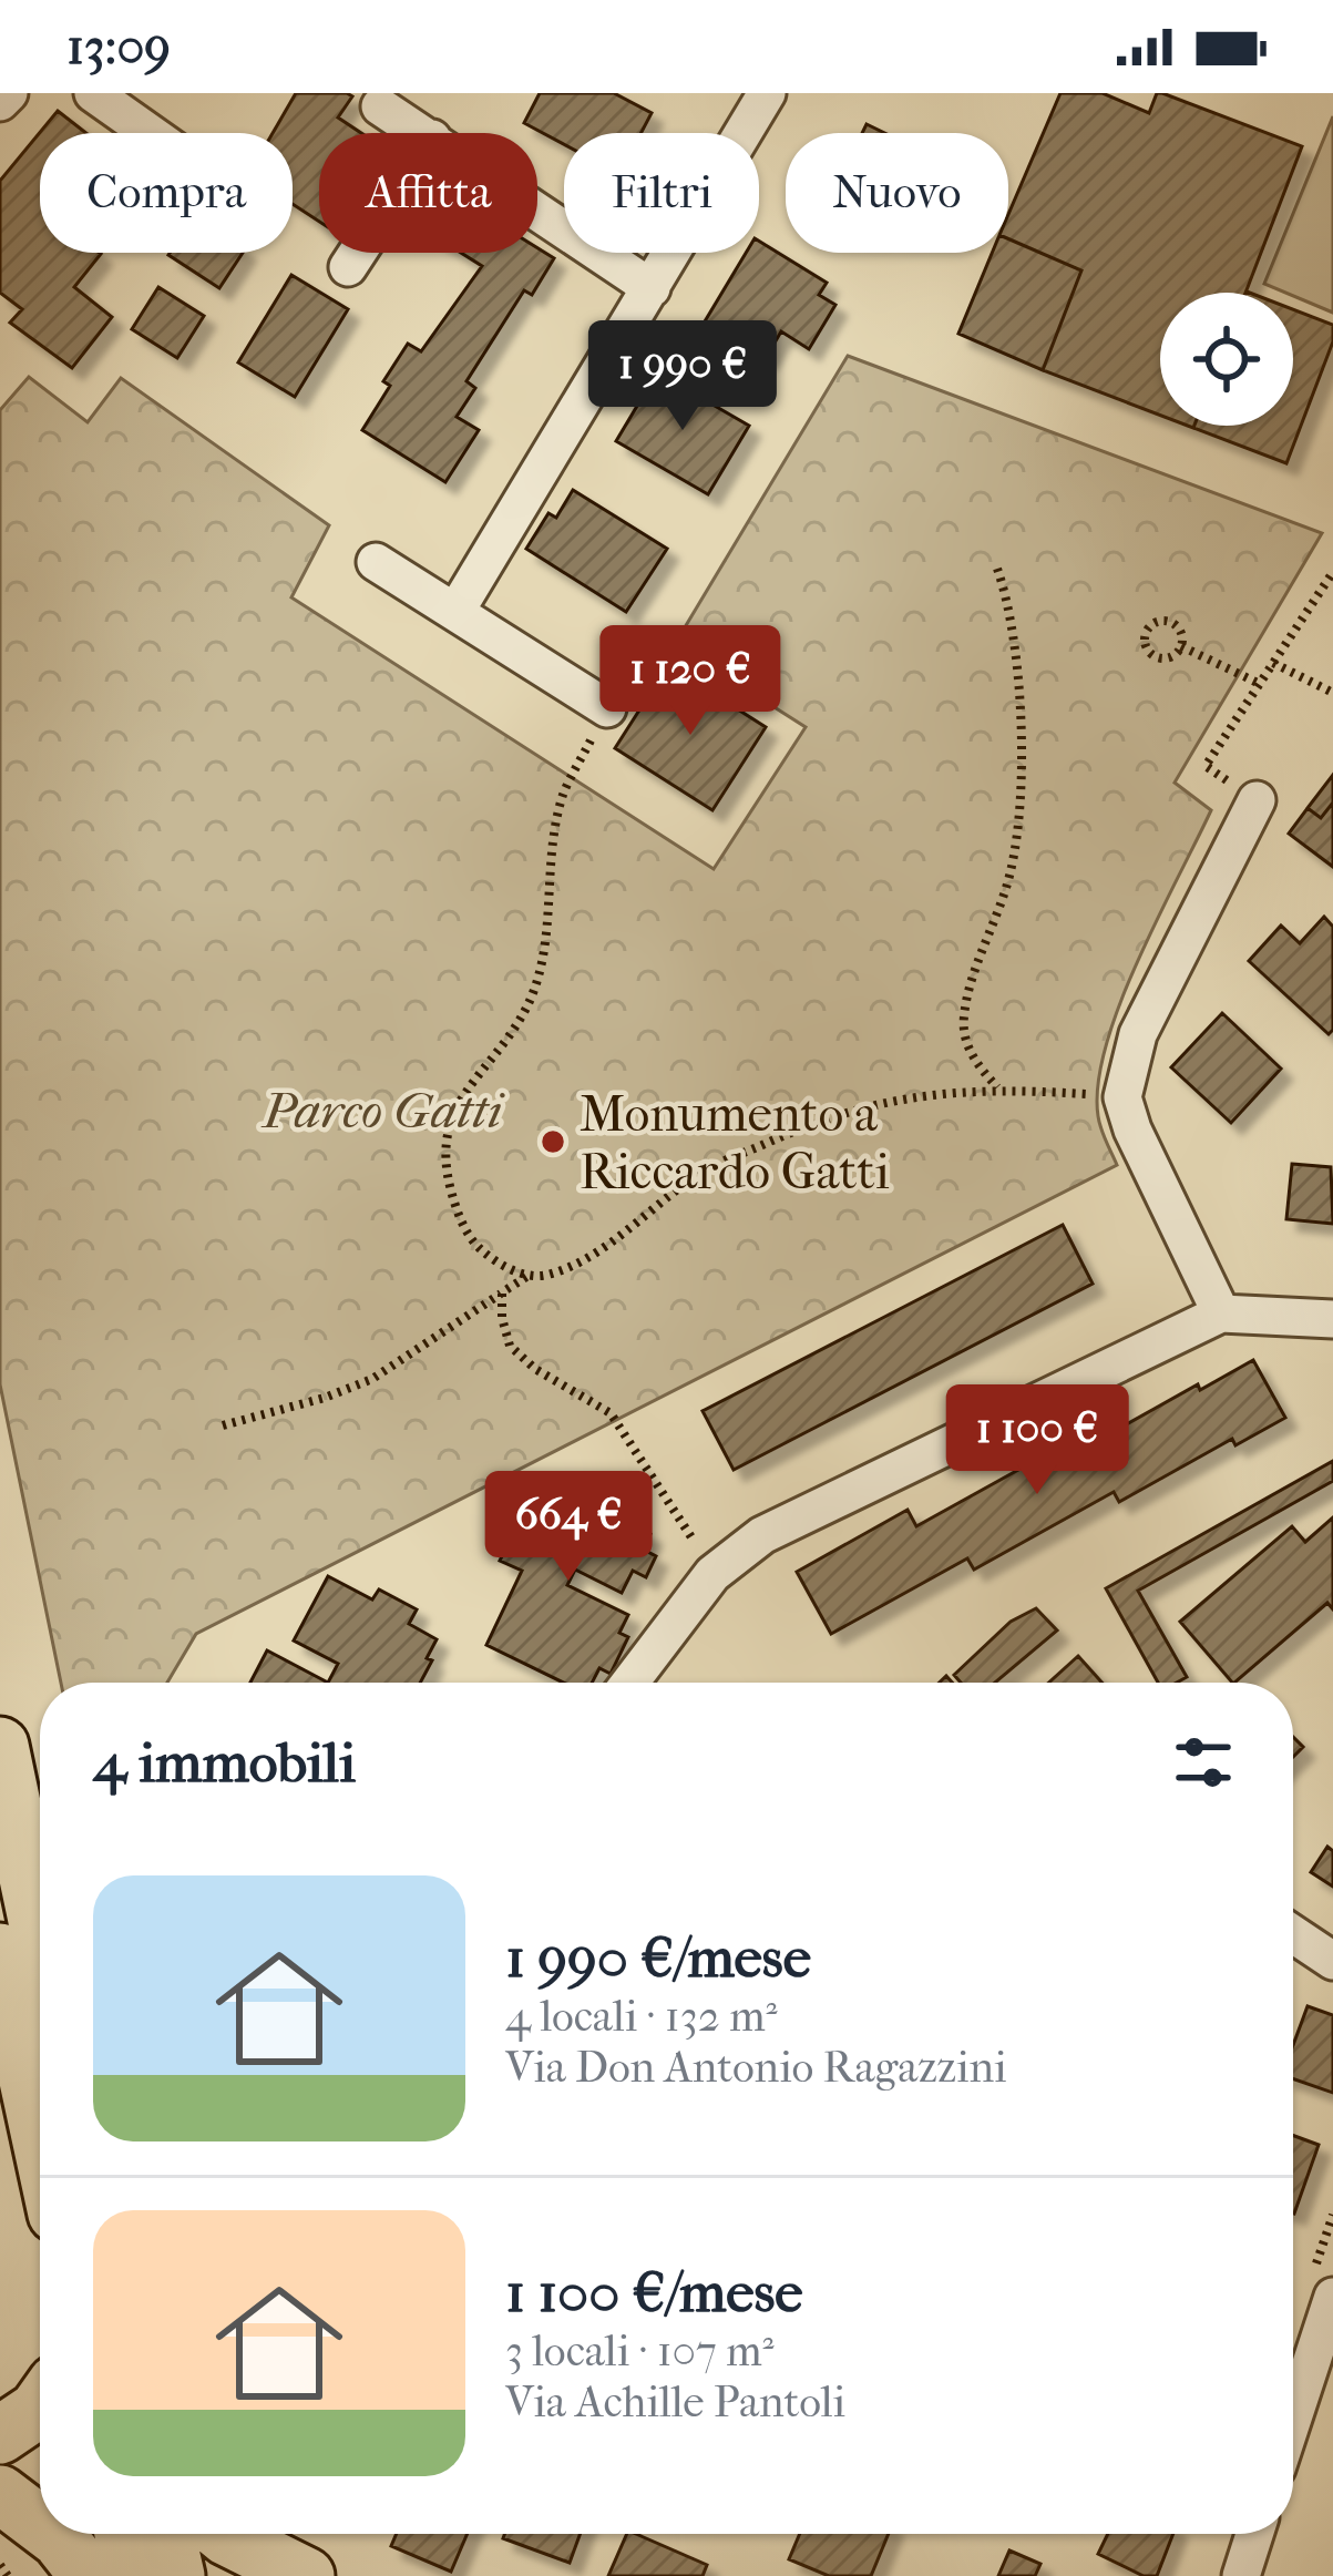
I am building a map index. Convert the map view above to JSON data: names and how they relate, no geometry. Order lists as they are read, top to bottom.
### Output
{
  "parks": ["Parco Gatti"],
  "places": ["Monumento a Riccardo Gatti"],
  "page": {
    "status": "13:09",
    "chip": [
      "Compra",
      "Affitta",
      "Filtri",
      "Nuovo"
    ],
    "price": [
      "1 990 €",
      "1 120 €",
      "1 100 €",
      "664 €"
    ],
    "heading": "4 immobili",
    "list": [
      {
        "name": "1 990 €/mese",
        "note": "4 locali · 132 m² · Via Don Antonio Ragazzini"
      },
      {
        "name": "1 100 €/mese",
        "note": "3 locali · 107 m² · Via Achille Pantoli"
      }
    ]
  }
}
